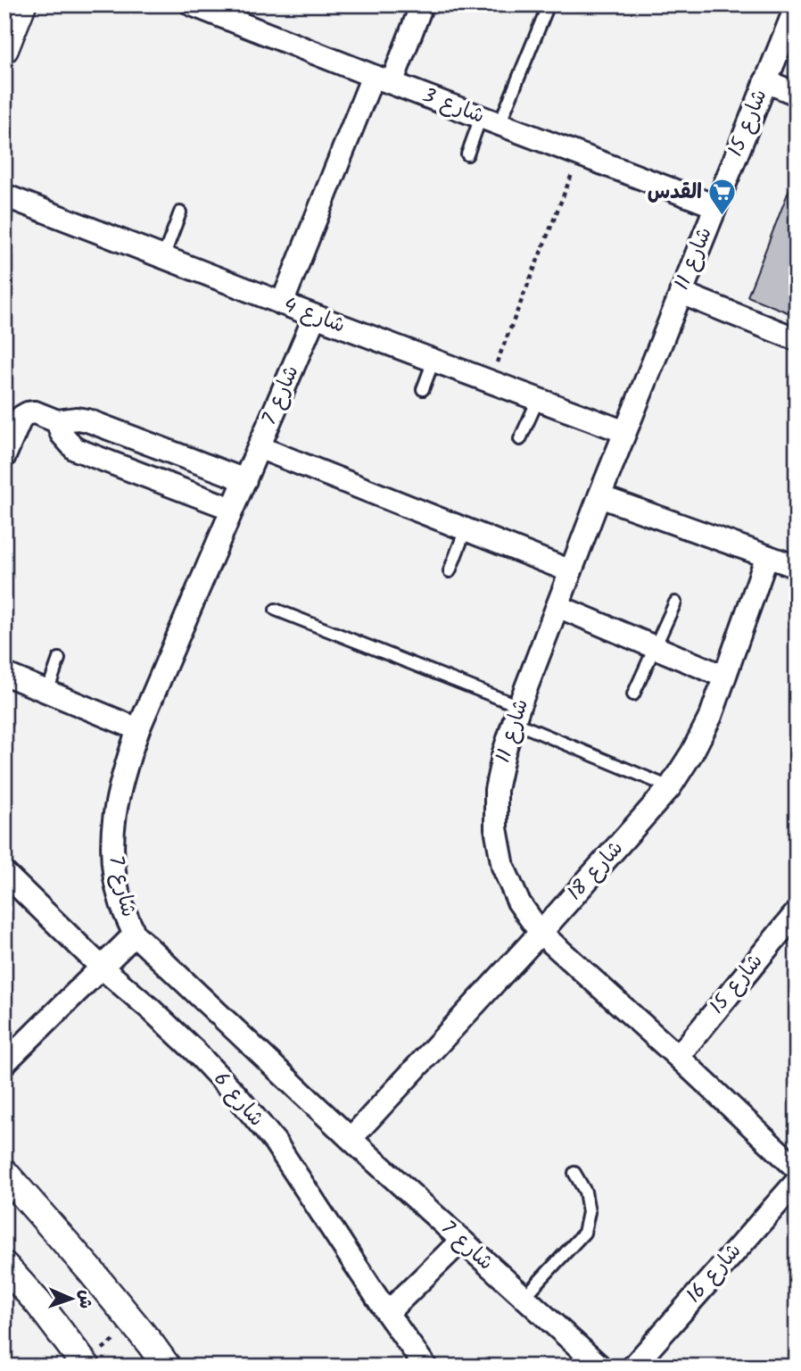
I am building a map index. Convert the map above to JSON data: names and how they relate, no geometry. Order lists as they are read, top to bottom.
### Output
{
  "streets": {
    "street": [
      "شارع 3",
      "شارع 15",
      "شارع 11",
      "شارع 4",
      "شارع 7",
      "شارع 18",
      "شارع 6",
      "شارع 16"
    ]
  },
  "crossings": [
    ["شارع 3", "شارع 15"],
    ["شارع 3", "شارع 11"],
    ["شارع 15", "شارع 11"],
    ["شارع 11", "شارع 4"],
    ["شارع 11", "شارع 18"],
    ["شارع 4", "شارع 7"],
    ["شارع 7", "شارع 18"]
  ],
  "places": {
    "supermarket": ["القدس"]
  },
  "north": "right"
}
